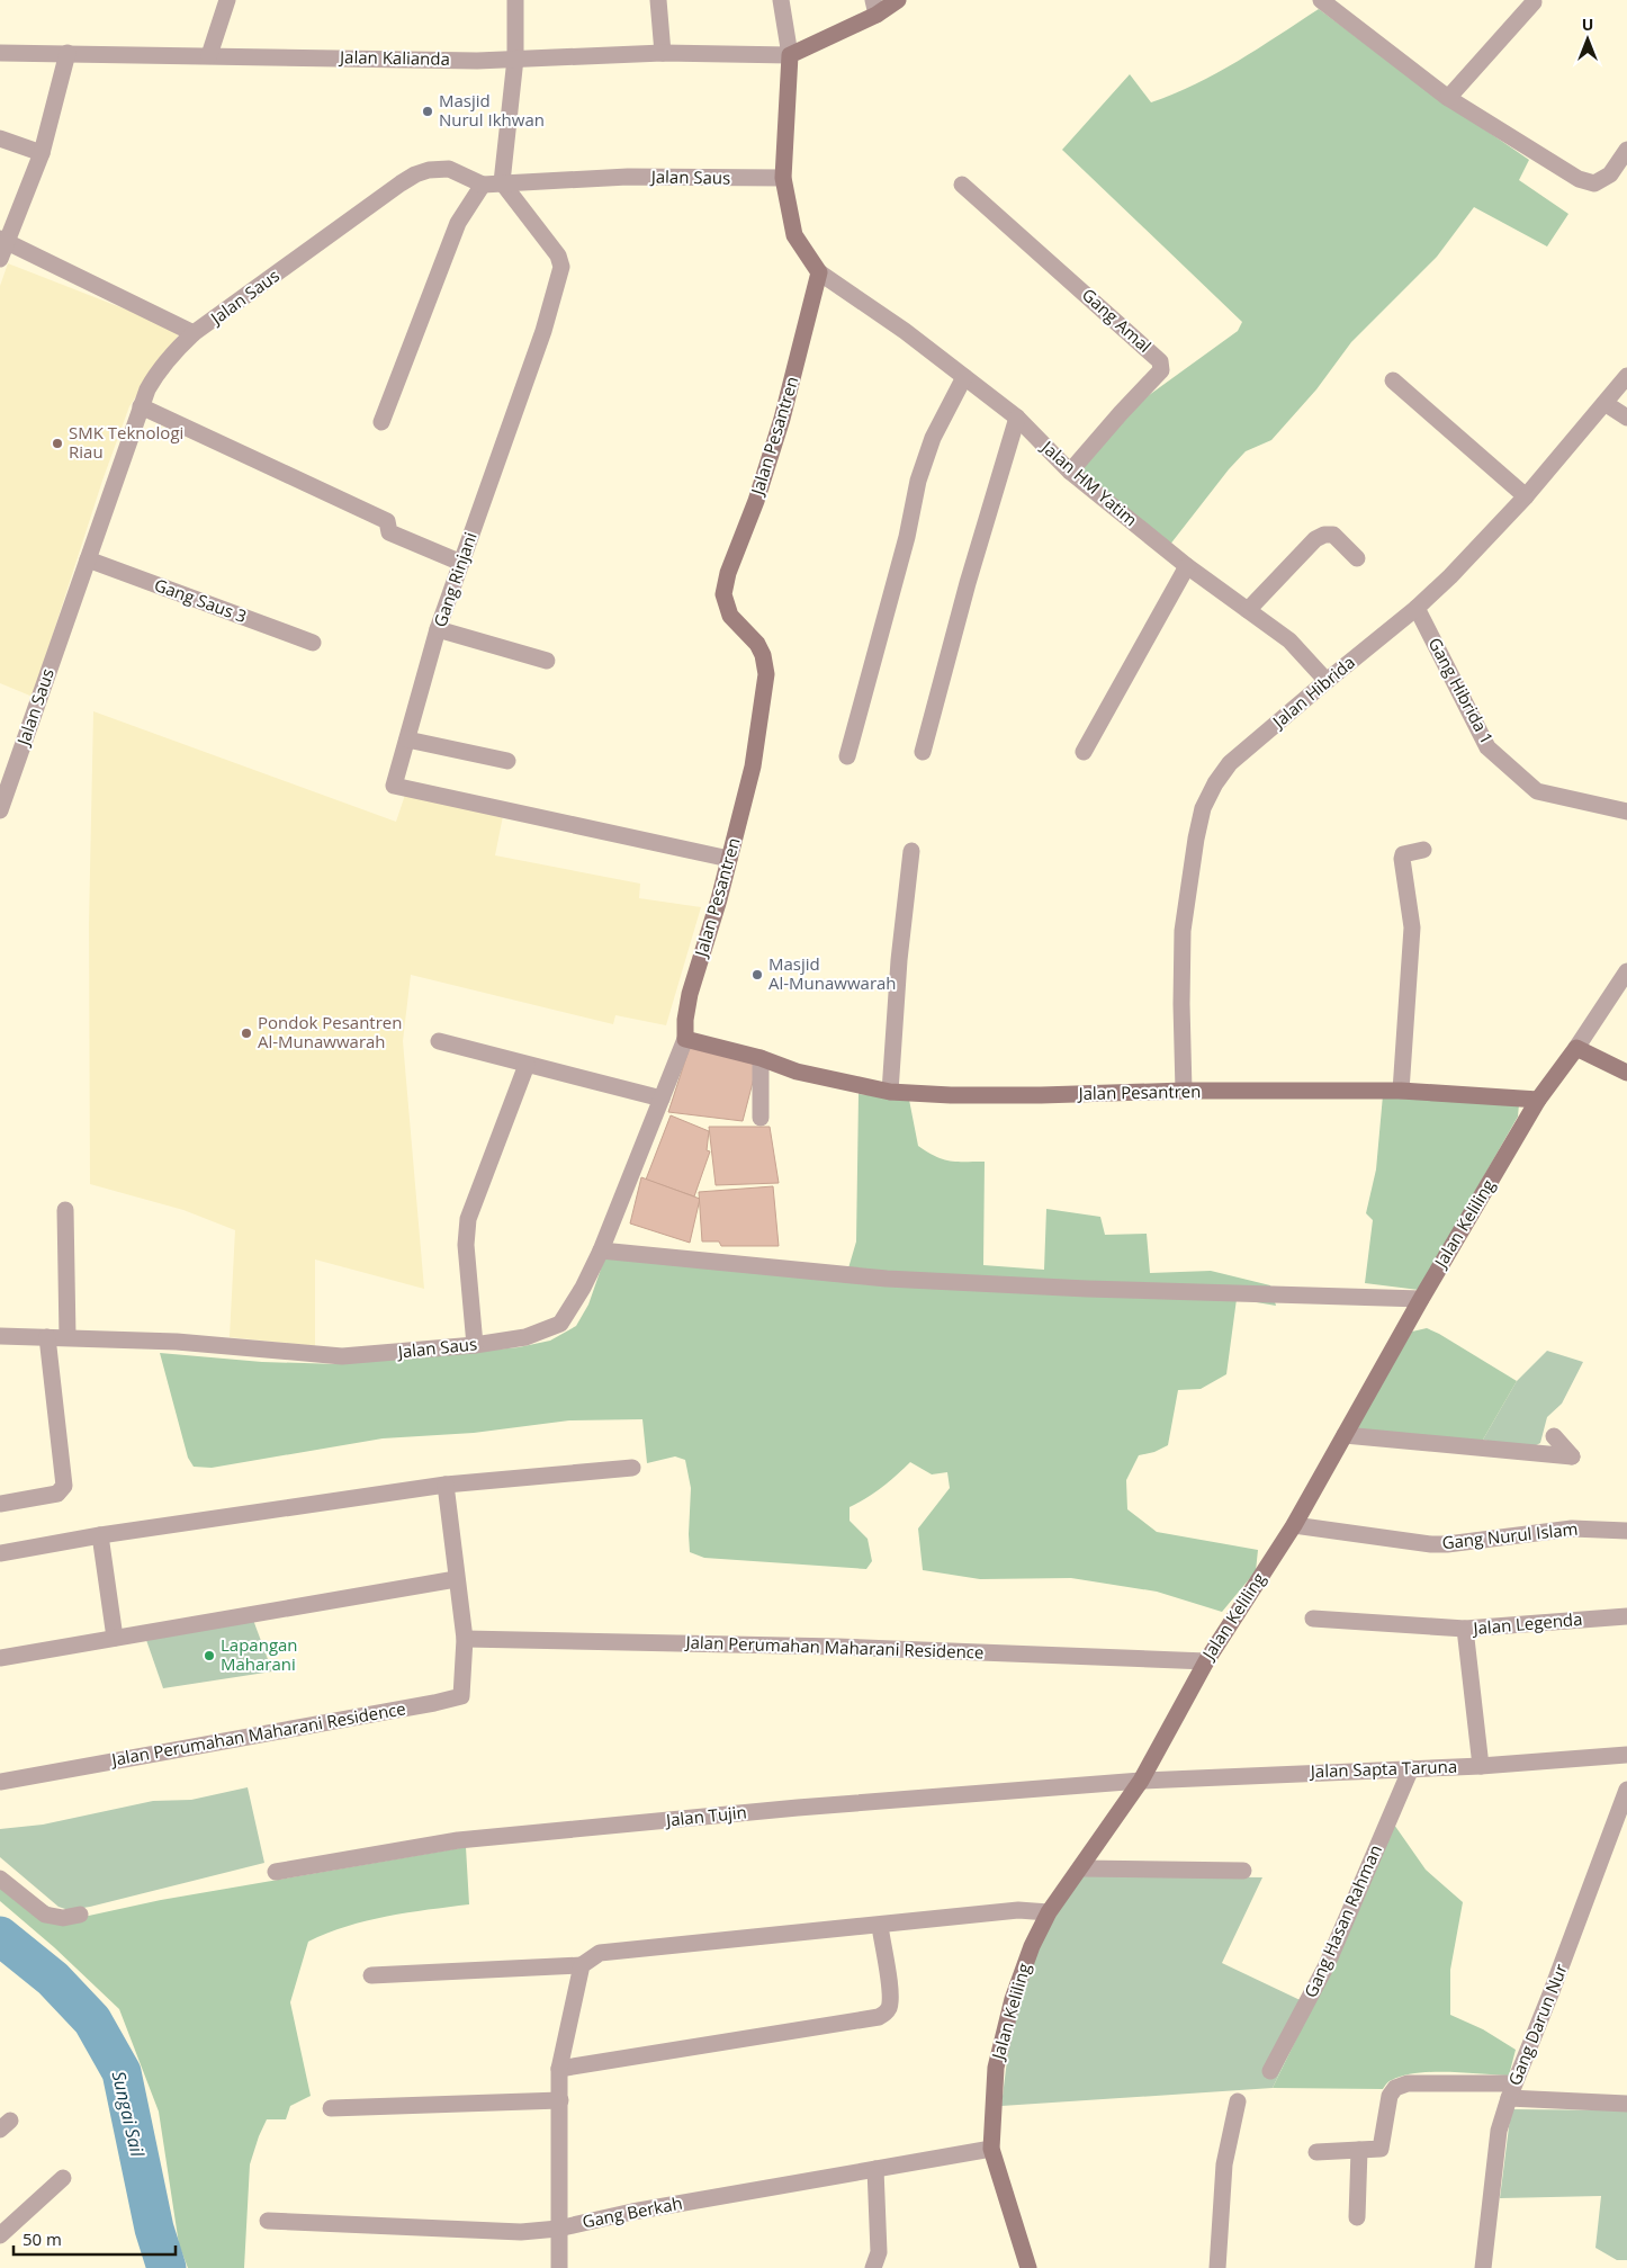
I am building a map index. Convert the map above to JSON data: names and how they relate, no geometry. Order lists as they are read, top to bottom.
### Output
{
  "streets": {
    "street": [
      "Jalan Kalianda",
      "Jalan Saus",
      "Gang Amal",
      "Jalan Pesantren",
      "Jalan HM Yatim",
      "Gang Rinjani",
      "Gang Saus 3",
      "Gang Hibrida 1",
      "Jalan Hibrida",
      "Jalan Keliling",
      "Gang Nurul Islam",
      "Jalan Legenda",
      "Jalan Perumahan Maharani Residence",
      "Jalan Sapta Taruna",
      "Jalan Tujin",
      "Gang Hasan Rahman",
      "Gang Darun Nur",
      "Gang Berkah"
    ]
  },
  "crossings": [
    ["Jalan Saus", "Jalan Pesantren"],
    ["Jalan Saus", "Gang Rinjani"],
    ["Jalan Saus", "Gang Saus 3"],
    ["Gang Amal", "Jalan HM Yatim"],
    ["Jalan Pesantren", "Jalan HM Yatim"],
    ["Jalan Pesantren", "Gang Rinjani"],
    ["Jalan Pesantren", "Jalan Hibrida"],
    ["Jalan Pesantren", "Jalan Keliling"],
    ["Jalan HM Yatim", "Jalan Hibrida"],
    ["Gang Hibrida 1", "Jalan Hibrida"],
    ["Jalan Keliling", "Gang Nurul Islam"],
    ["Jalan Keliling", "Jalan Perumahan Maharani Residence"],
    ["Jalan Keliling", "Jalan Sapta Taruna"],
    ["Jalan Keliling", "Jalan Tujin"],
    ["Jalan Keliling", "Gang Berkah"],
    ["Jalan Legenda", "Jalan Sapta Taruna"],
    ["Jalan Sapta Taruna", "Jalan Tujin"],
    ["Jalan Sapta Taruna", "Gang Hasan Rahman"]
  ],
  "water": ["Sungai Sail"],
  "places": [
    "Masjid Nurul Ikhwan",
    "SMK Teknologi Riau",
    "Masjid Al-Munawwarah",
    "Pondok Pesantren Al-Munawwarah",
    "Lapangan Maharani"
  ],
  "scale_bar": "50 m",
  "north": "top"
}
